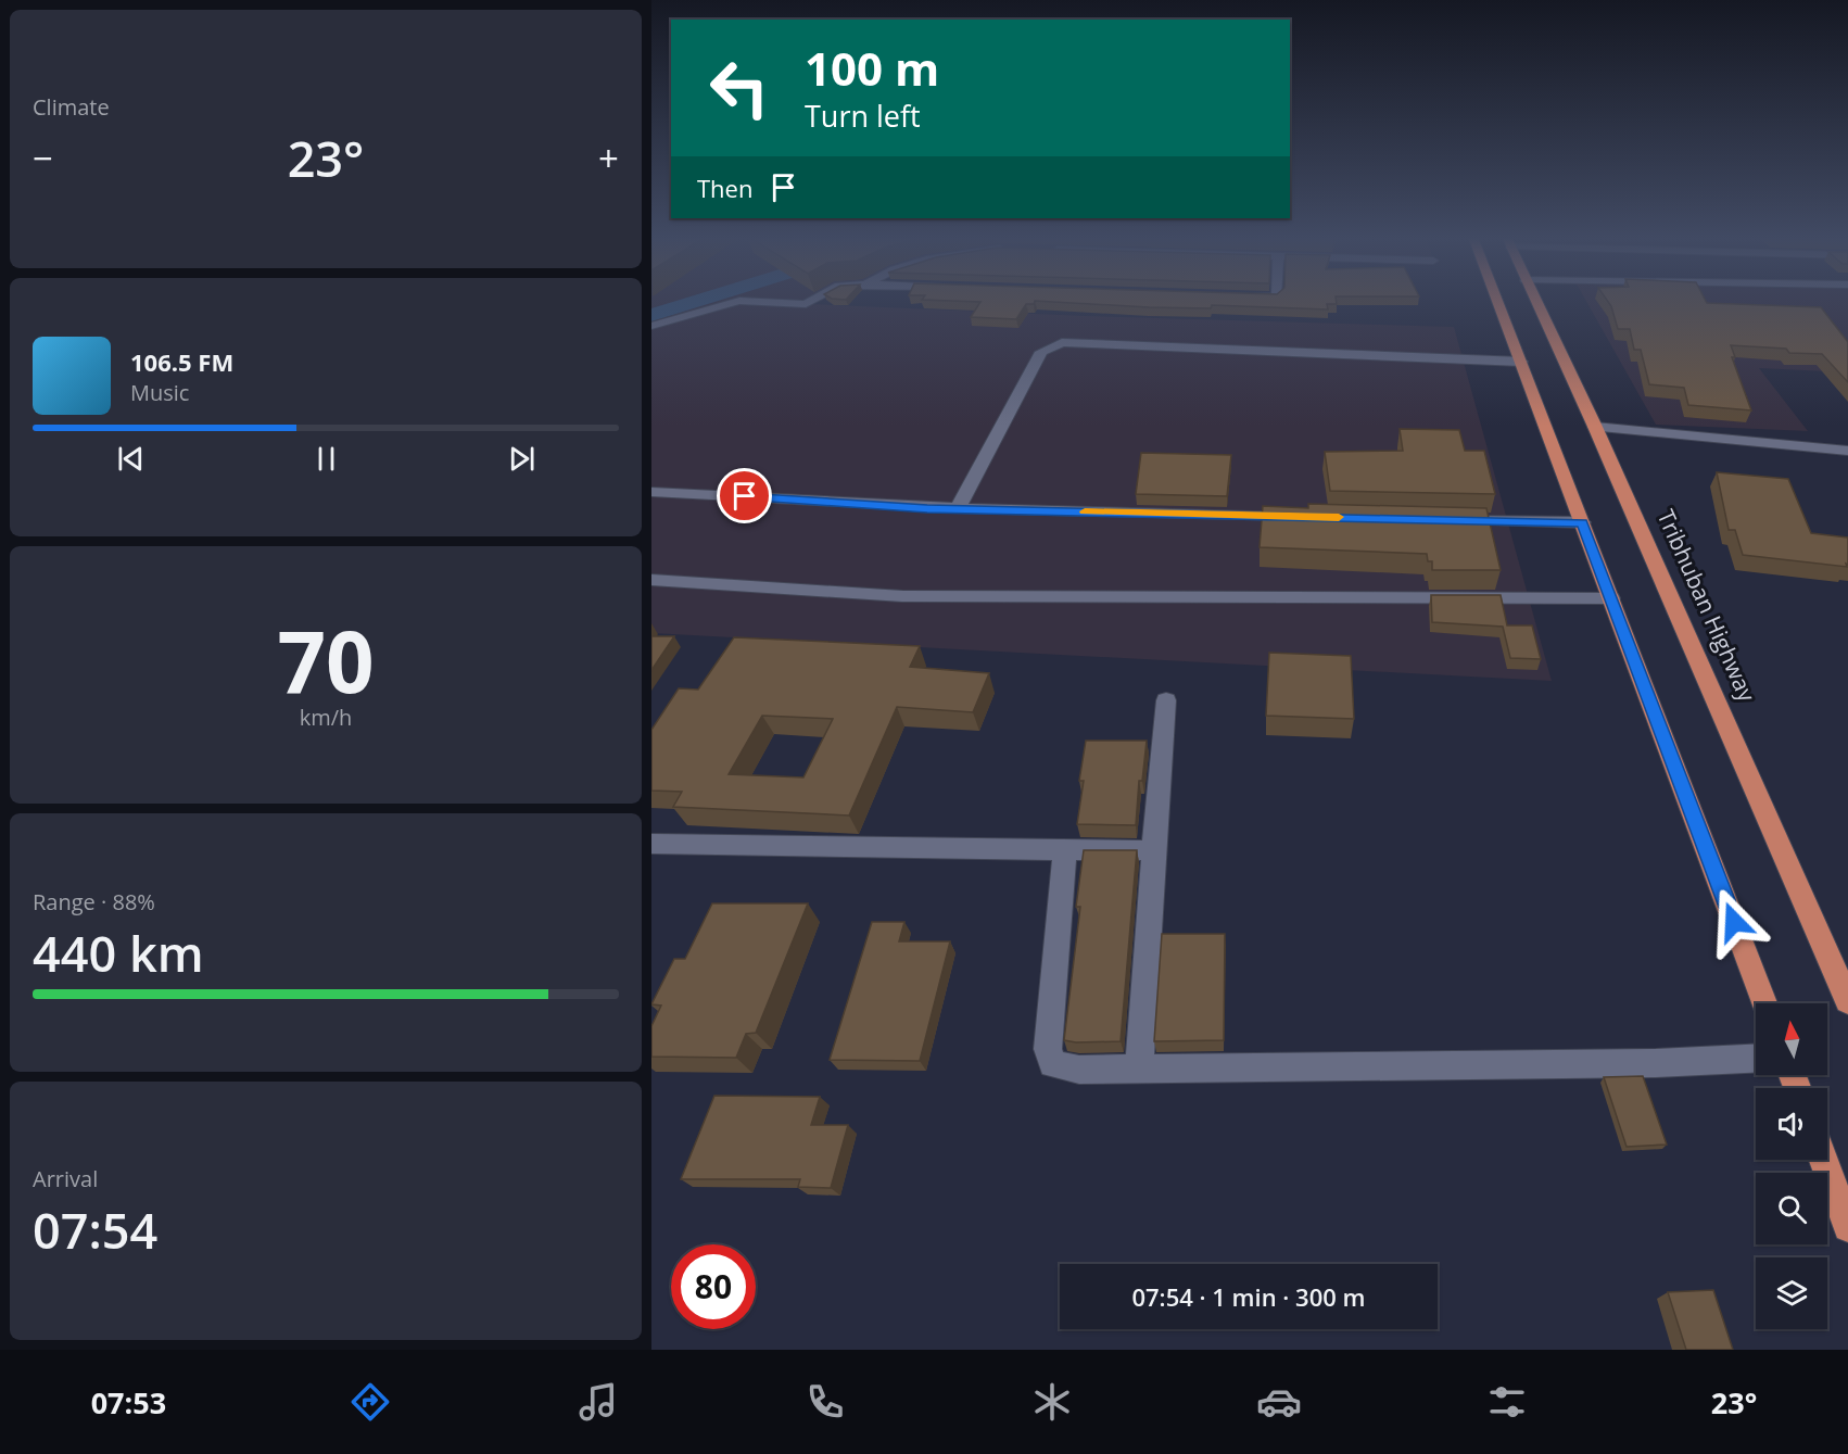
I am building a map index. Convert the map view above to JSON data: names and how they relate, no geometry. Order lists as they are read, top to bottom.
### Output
{
  "streets": {
    "highway": ["Tribhuban Highway"]
  },
  "north": "top",
  "page": {
    "tile": [
      "Climate",
      ["70", "km/h"],
      ["Range · 88%", "440 km"],
      ["Arrival", "07:54"]
    ],
    "turn": ["100 m", "Turn left"],
    "heat": ["−", "23°", "+"],
    "then": "Then",
    "song": ["106.5 FM", "Music"],
    "limit": "80",
    "trip": "07:54 · 1 min · 300 m",
    "tabs": ["07:53", "23°"]
  }
}
